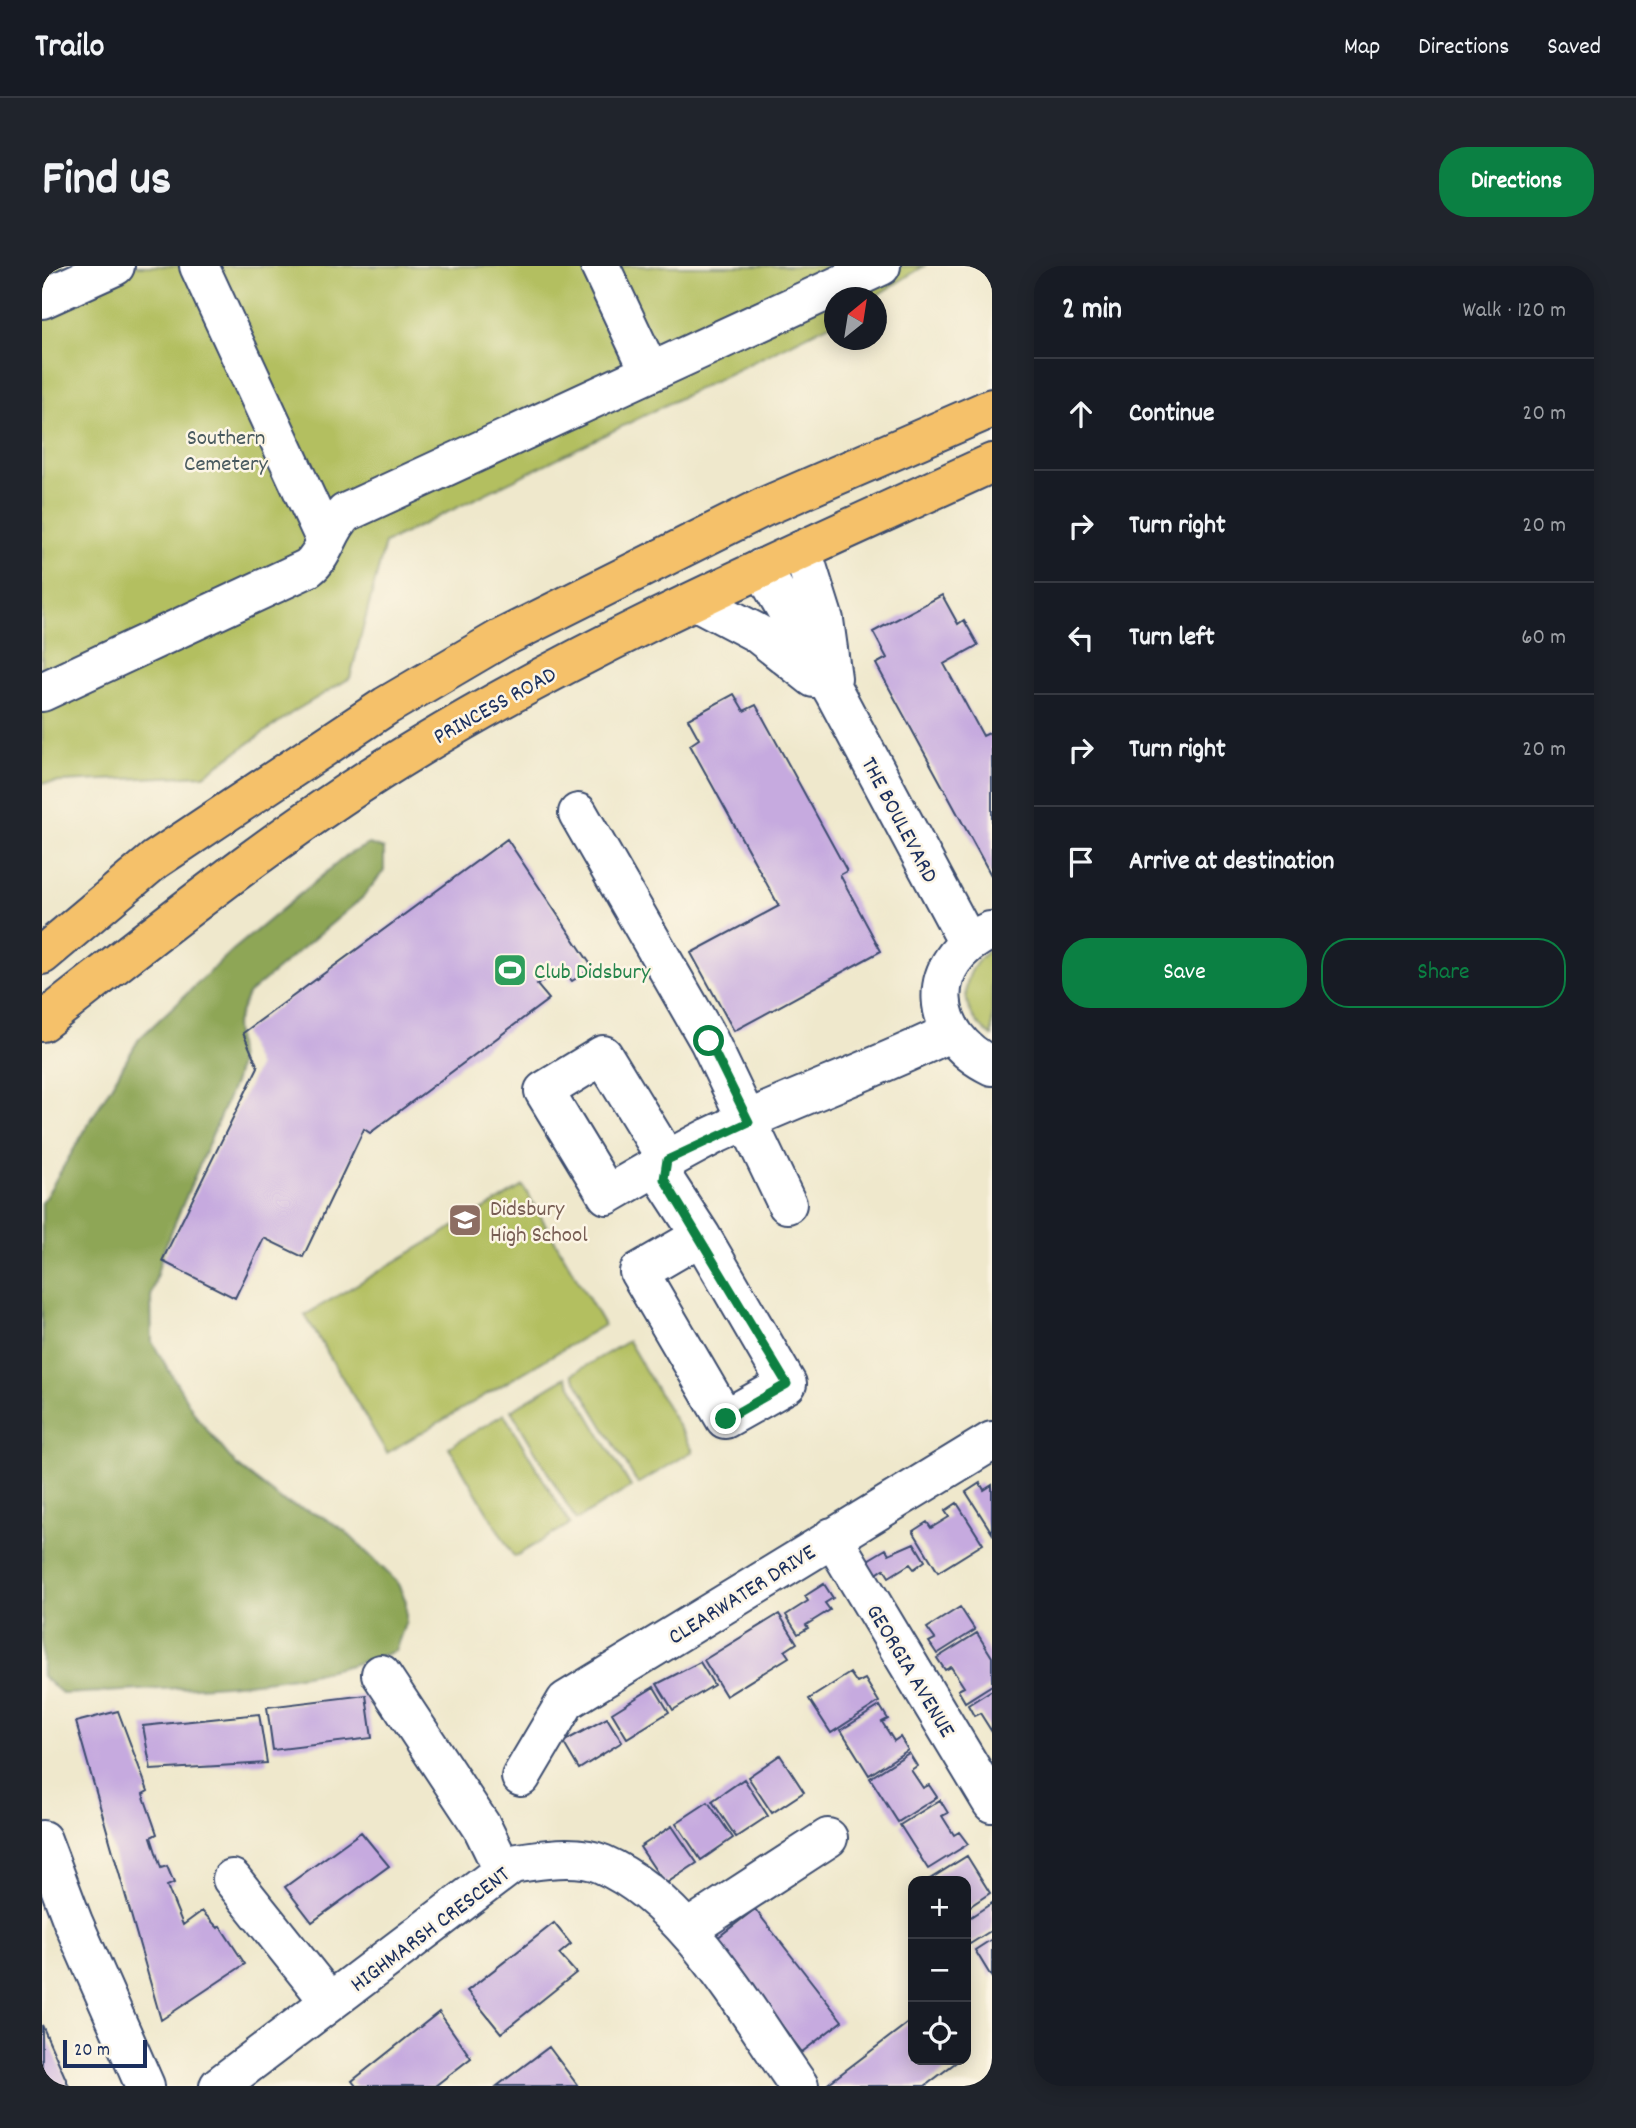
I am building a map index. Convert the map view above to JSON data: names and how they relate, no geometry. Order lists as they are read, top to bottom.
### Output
{
  "streets": {
    "highway": ["PRINCESS ROAD"],
    "street": [
      "THE BOULEVARD",
      "CLEARWATER DRIVE",
      "GEORGIA AVENUE",
      "HIGHMARSH CRESCENT"
    ]
  },
  "crossings": [
    ["PRINCESS ROAD", "THE BOULEVARD"],
    ["CLEARWATER DRIVE", "GEORGIA AVENUE"]
  ],
  "parks": ["Southern Cemetery"],
  "places": {
    "sports": ["Club Didsbury"],
    "school or university": ["Didsbury High School"]
  },
  "scale_bar": "20 m",
  "north": "top right",
  "page": {
    "header": "Trailo",
    "nav": ["Map", "Directions", "Saved"],
    "title": "Find us",
    "buttons": [
      "Directions",
      ["Save", "Share"]
    ],
    "heading": ["2 min", "Walk · 120 m"],
    "list": [
      ["Continue", "20 m"],
      ["Turn right", "20 m"],
      ["Turn left", "60 m"],
      ["Turn right", "20 m"],
      "Arrive at destination"
    ],
    "map_buttons": ["+", "−"],
    "scale": "20 m"
  }
}
